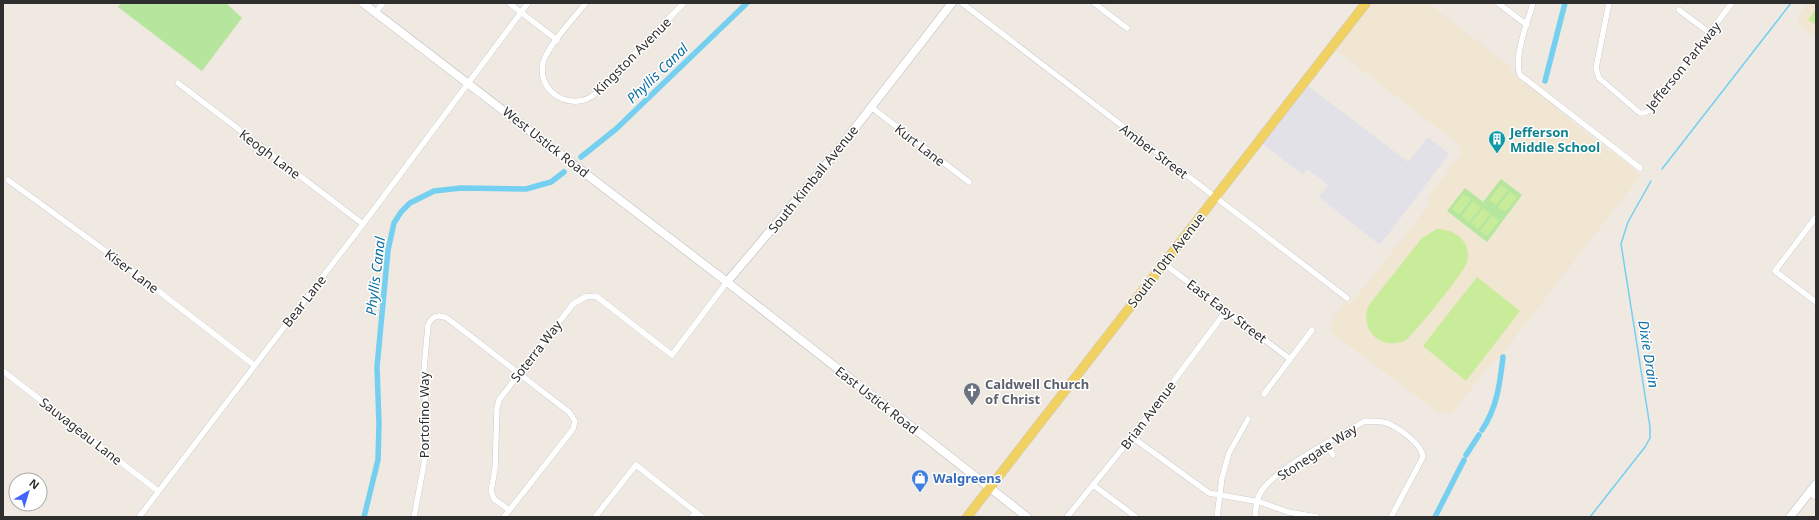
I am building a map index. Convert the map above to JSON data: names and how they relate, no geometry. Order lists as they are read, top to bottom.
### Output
{
  "streets": {
    "main road": [
      "West Ustick Road",
      "South Kimball Avenue",
      "South 10th Avenue",
      "East Ustick Road"
    ],
    "street": [
      "Kingston Avenue",
      "Jefferson Parkway",
      "Kurt Lane",
      "Amber Street",
      "Keogh Lane",
      "Kiser Lane",
      "Bear Lane",
      "East Easy Street",
      "Soterra Way",
      "Portofino Way",
      "Brian Avenue",
      "Sauvageau Lane",
      "Stonegate Way"
    ]
  },
  "crossings": [
    ["West Ustick Road", "South Kimball Avenue"],
    ["West Ustick Road", "Bear Lane"],
    ["West Ustick Road", "East Ustick Road"],
    ["Kurt Lane", "South Kimball Avenue"],
    ["Amber Street", "South 10th Avenue"],
    ["Keogh Lane", "Bear Lane"],
    ["South Kimball Avenue", "Soterra Way"],
    ["South Kimball Avenue", "East Ustick Road"],
    ["South 10th Avenue", "East Easy Street"],
    ["South 10th Avenue", "East Ustick Road"],
    ["Kiser Lane", "Bear Lane"],
    ["Bear Lane", "Sauvageau Lane"],
    ["East Easy Street", "Brian Avenue"],
    ["Soterra Way", "Portofino Way"]
  ],
  "water": ["Phyllis Canal", "Dixie Drain"],
  "places": {
    "building": ["Jefferson Middle School"],
    "church": ["Caldwell Church of Christ"],
    "shop": ["Walgreens"]
  },
  "north": "top right"
}
